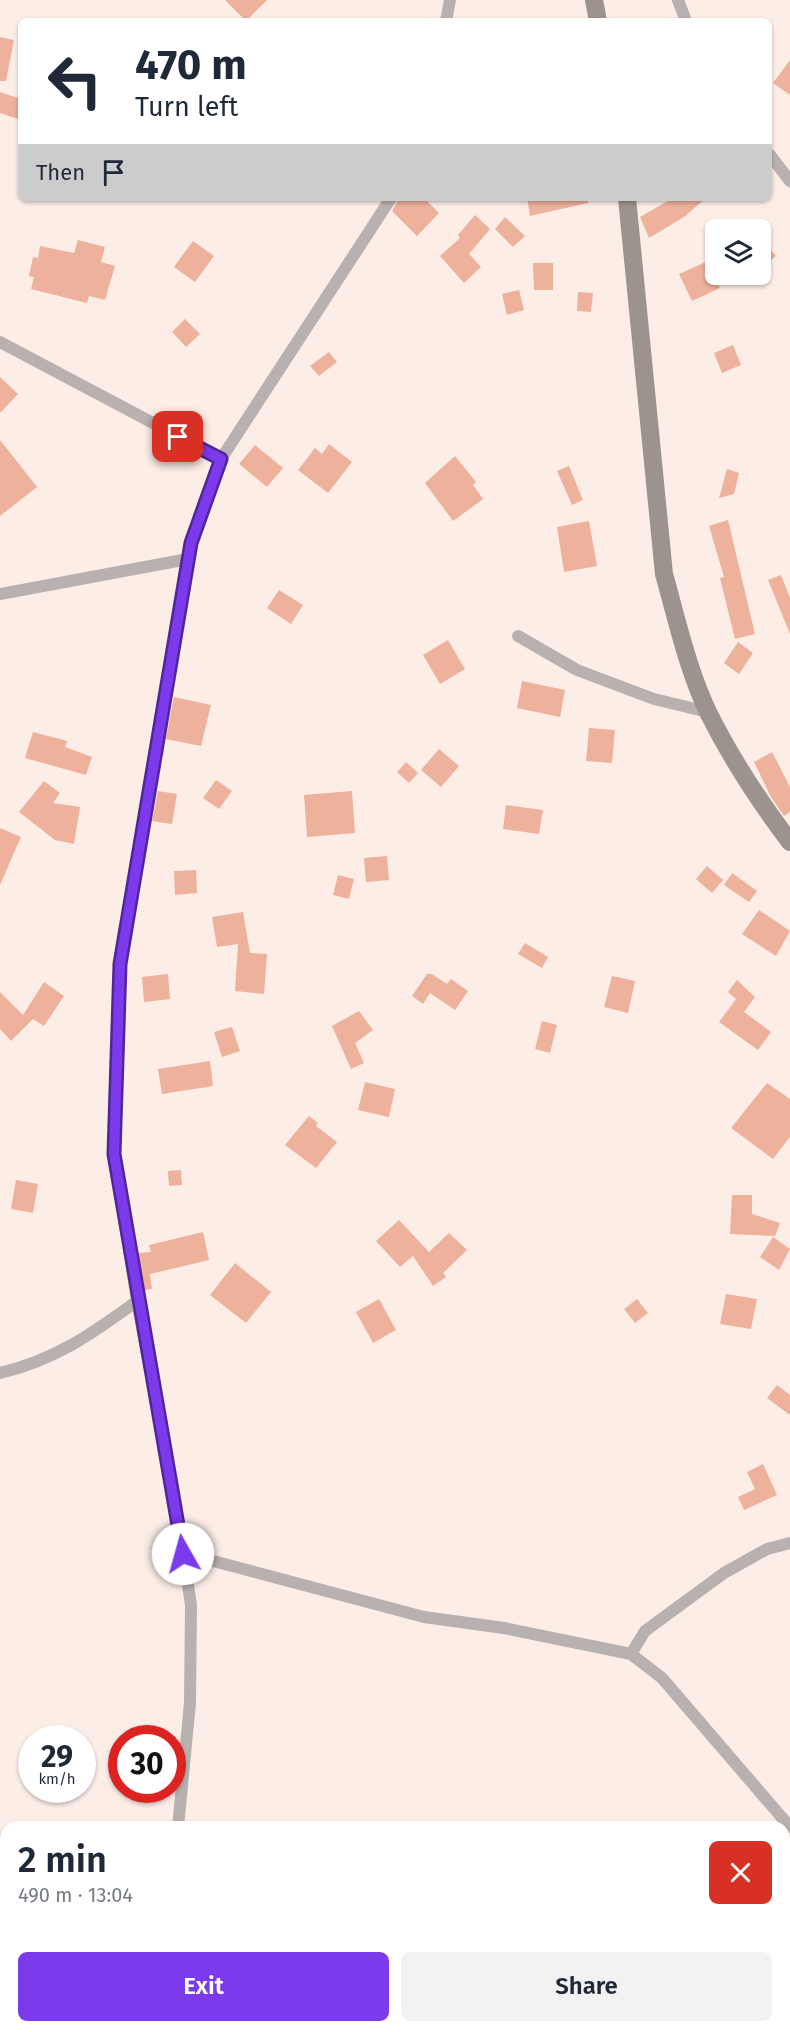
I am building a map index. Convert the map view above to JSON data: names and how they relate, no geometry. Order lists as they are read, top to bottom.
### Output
{
  "page": {
    "turn": ["470 m", "Turn left"],
    "then": "Then",
    "speed": "29 km/h",
    "limit": "30",
    "heading": ["2 min", "490 m · 13:04"],
    "buttons": ["Exit", "Share"]
  }
}
